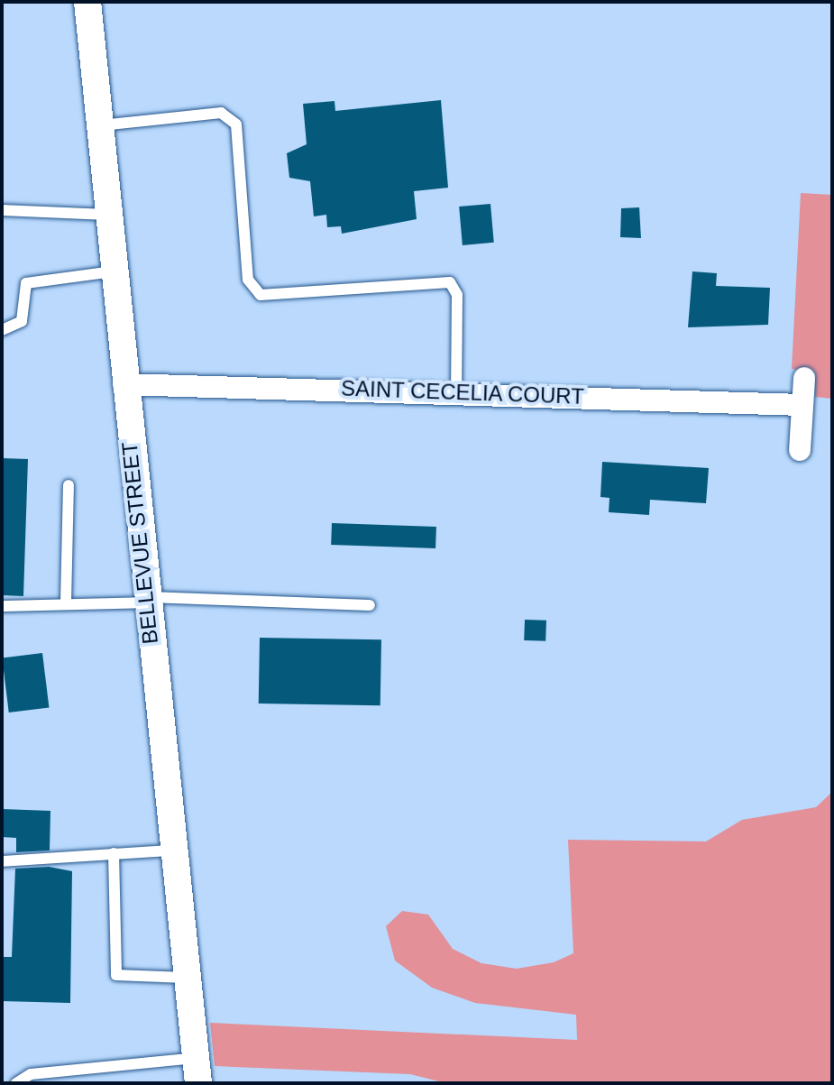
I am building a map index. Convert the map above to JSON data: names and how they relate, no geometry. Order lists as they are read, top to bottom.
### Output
{
  "streets": {
    "street": ["SAINT CECELIA COURT", "BELLEVUE STREET"]
  },
  "crossings": [
    ["SAINT CECELIA COURT", "BELLEVUE STREET"]
  ]
}
